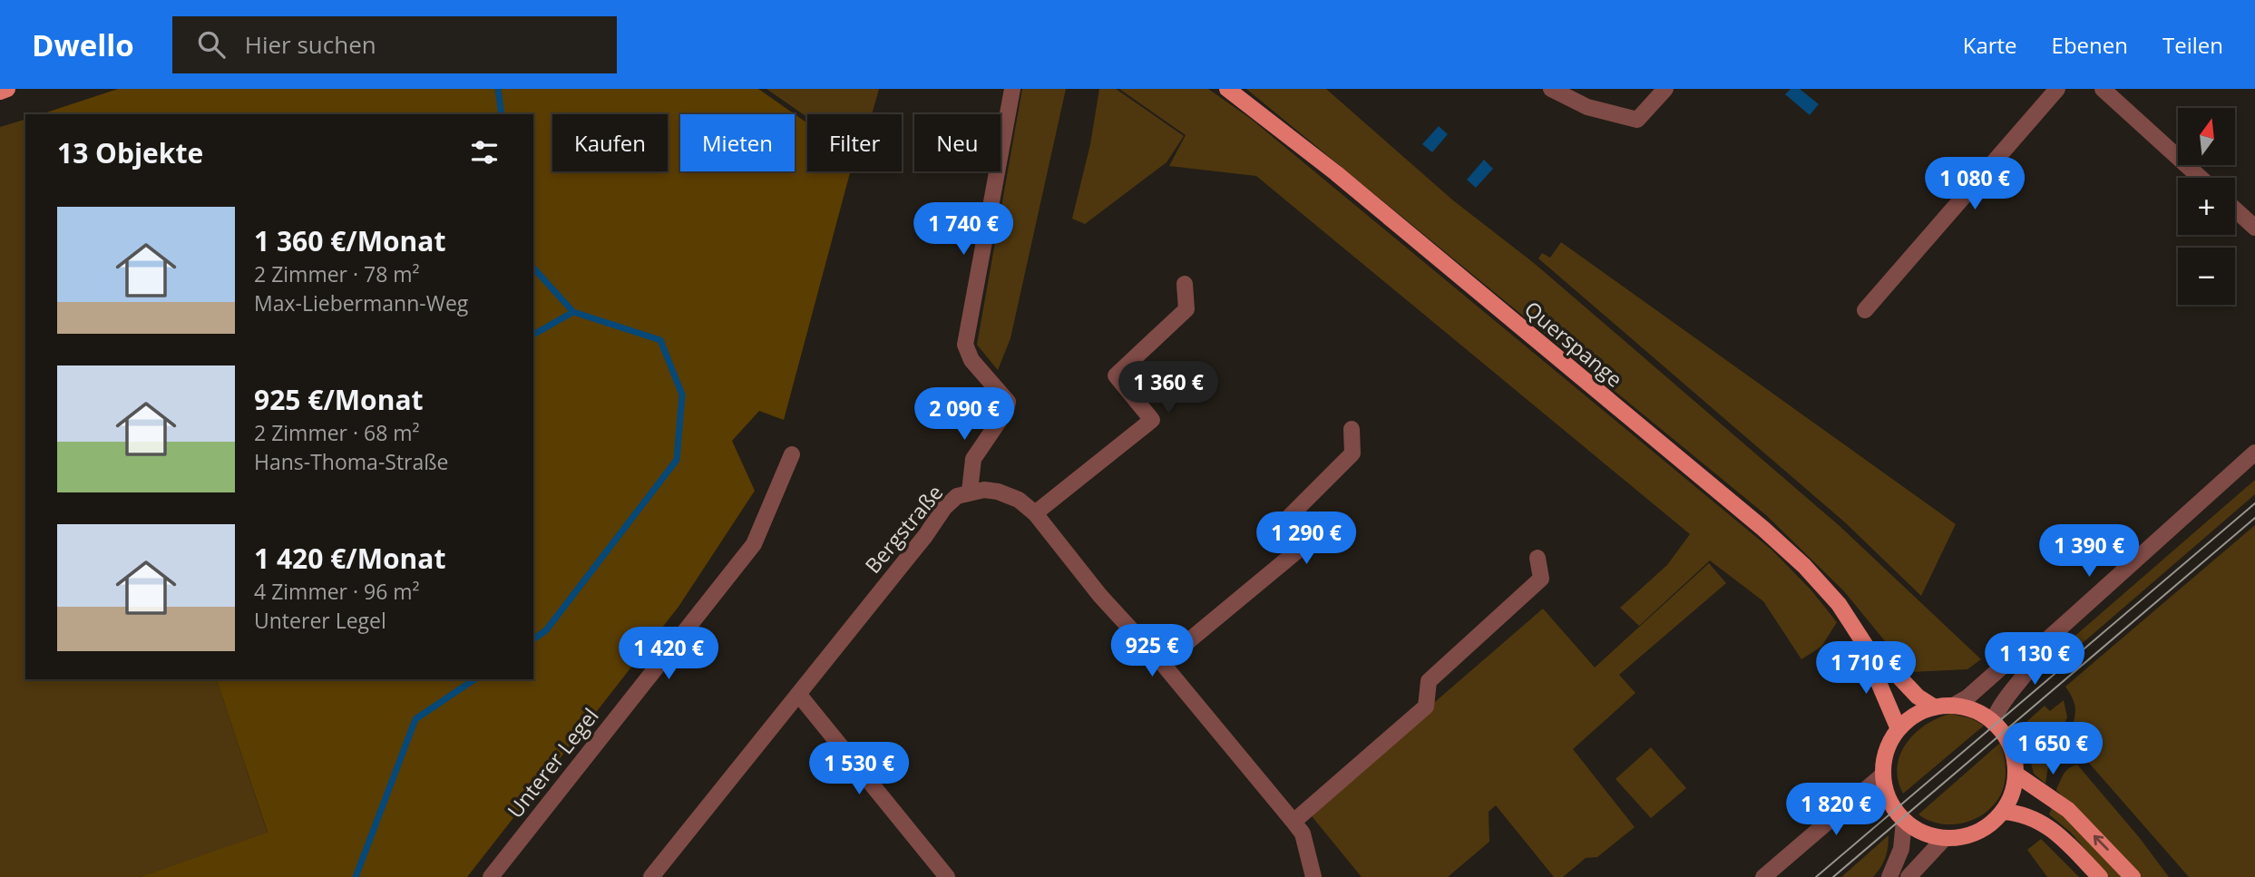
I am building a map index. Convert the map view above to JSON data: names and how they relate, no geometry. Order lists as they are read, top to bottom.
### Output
{
  "streets": {
    "main road": ["Querspange"],
    "street": ["Bergstraße", "Unterer Legel"]
  },
  "north": "top",
  "page": {
    "header": "Dwello",
    "search": "Hier suchen",
    "nav": ["Karte", "Ebenen", "Teilen"],
    "map_buttons": ["+", "−"],
    "chip": [
      "Kaufen",
      "Mieten",
      "Filter",
      "Neu"
    ],
    "heading": "13 Objekte",
    "price": [
      "1 080 €",
      "1 740 €",
      "1 360 €",
      "2 090 €",
      "1 290 €",
      "1 390 €",
      "925 €",
      "1 420 €",
      "1 130 €",
      "1 710 €",
      "1 650 €",
      "1 530 €",
      "1 820 €"
    ],
    "list": [
      {
        "name": "1 360 €/Monat",
        "note": "2 Zimmer · 78 m² · Max-Liebermann-Weg"
      },
      {
        "name": "925 €/Monat",
        "note": "2 Zimmer · 68 m² · Hans-Thoma-Straße"
      },
      {
        "name": "1 420 €/Monat",
        "note": "4 Zimmer · 96 m² · Unterer Legel"
      }
    ]
  }
}
